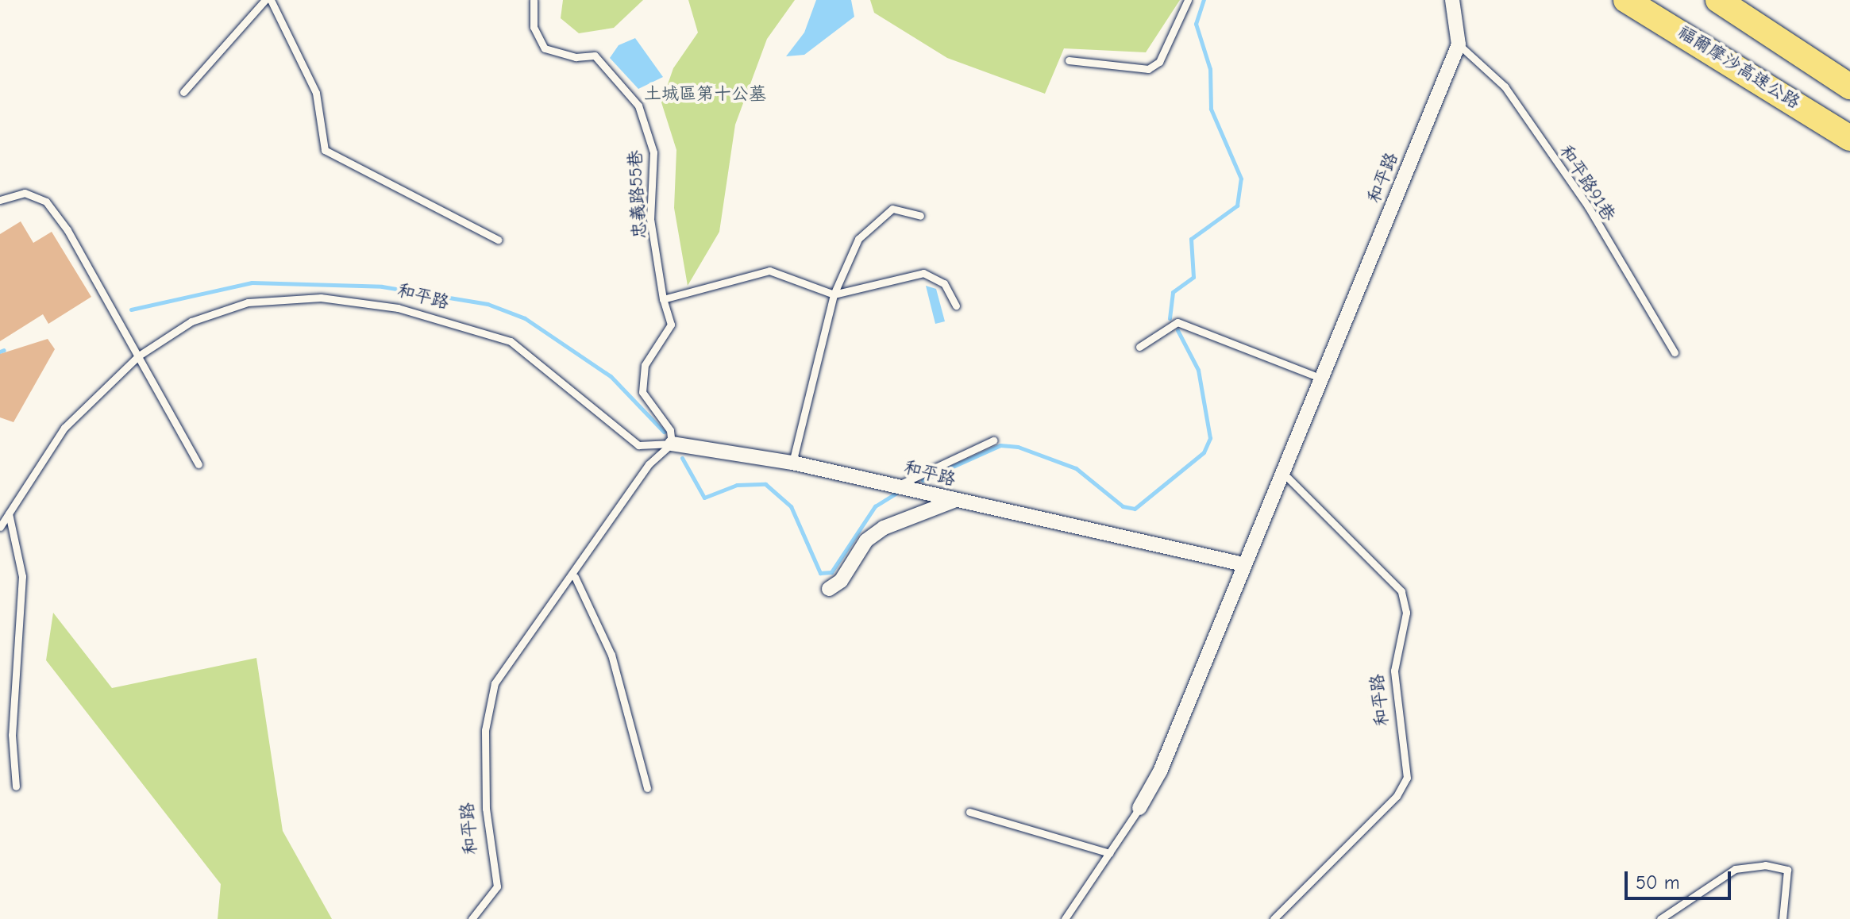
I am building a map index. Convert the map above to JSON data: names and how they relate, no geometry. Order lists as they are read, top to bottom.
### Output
{
  "streets": {
    "highway": ["福爾摩沙高速公路"],
    "street": ["和平路"],
    "lane": ["和平路91巷", "忠義路55巷"]
  },
  "crossings": [
    ["和平路", "和平路91巷"]
  ],
  "parks": ["土城區第十公墓"],
  "scale_bar": "50 m"
}
